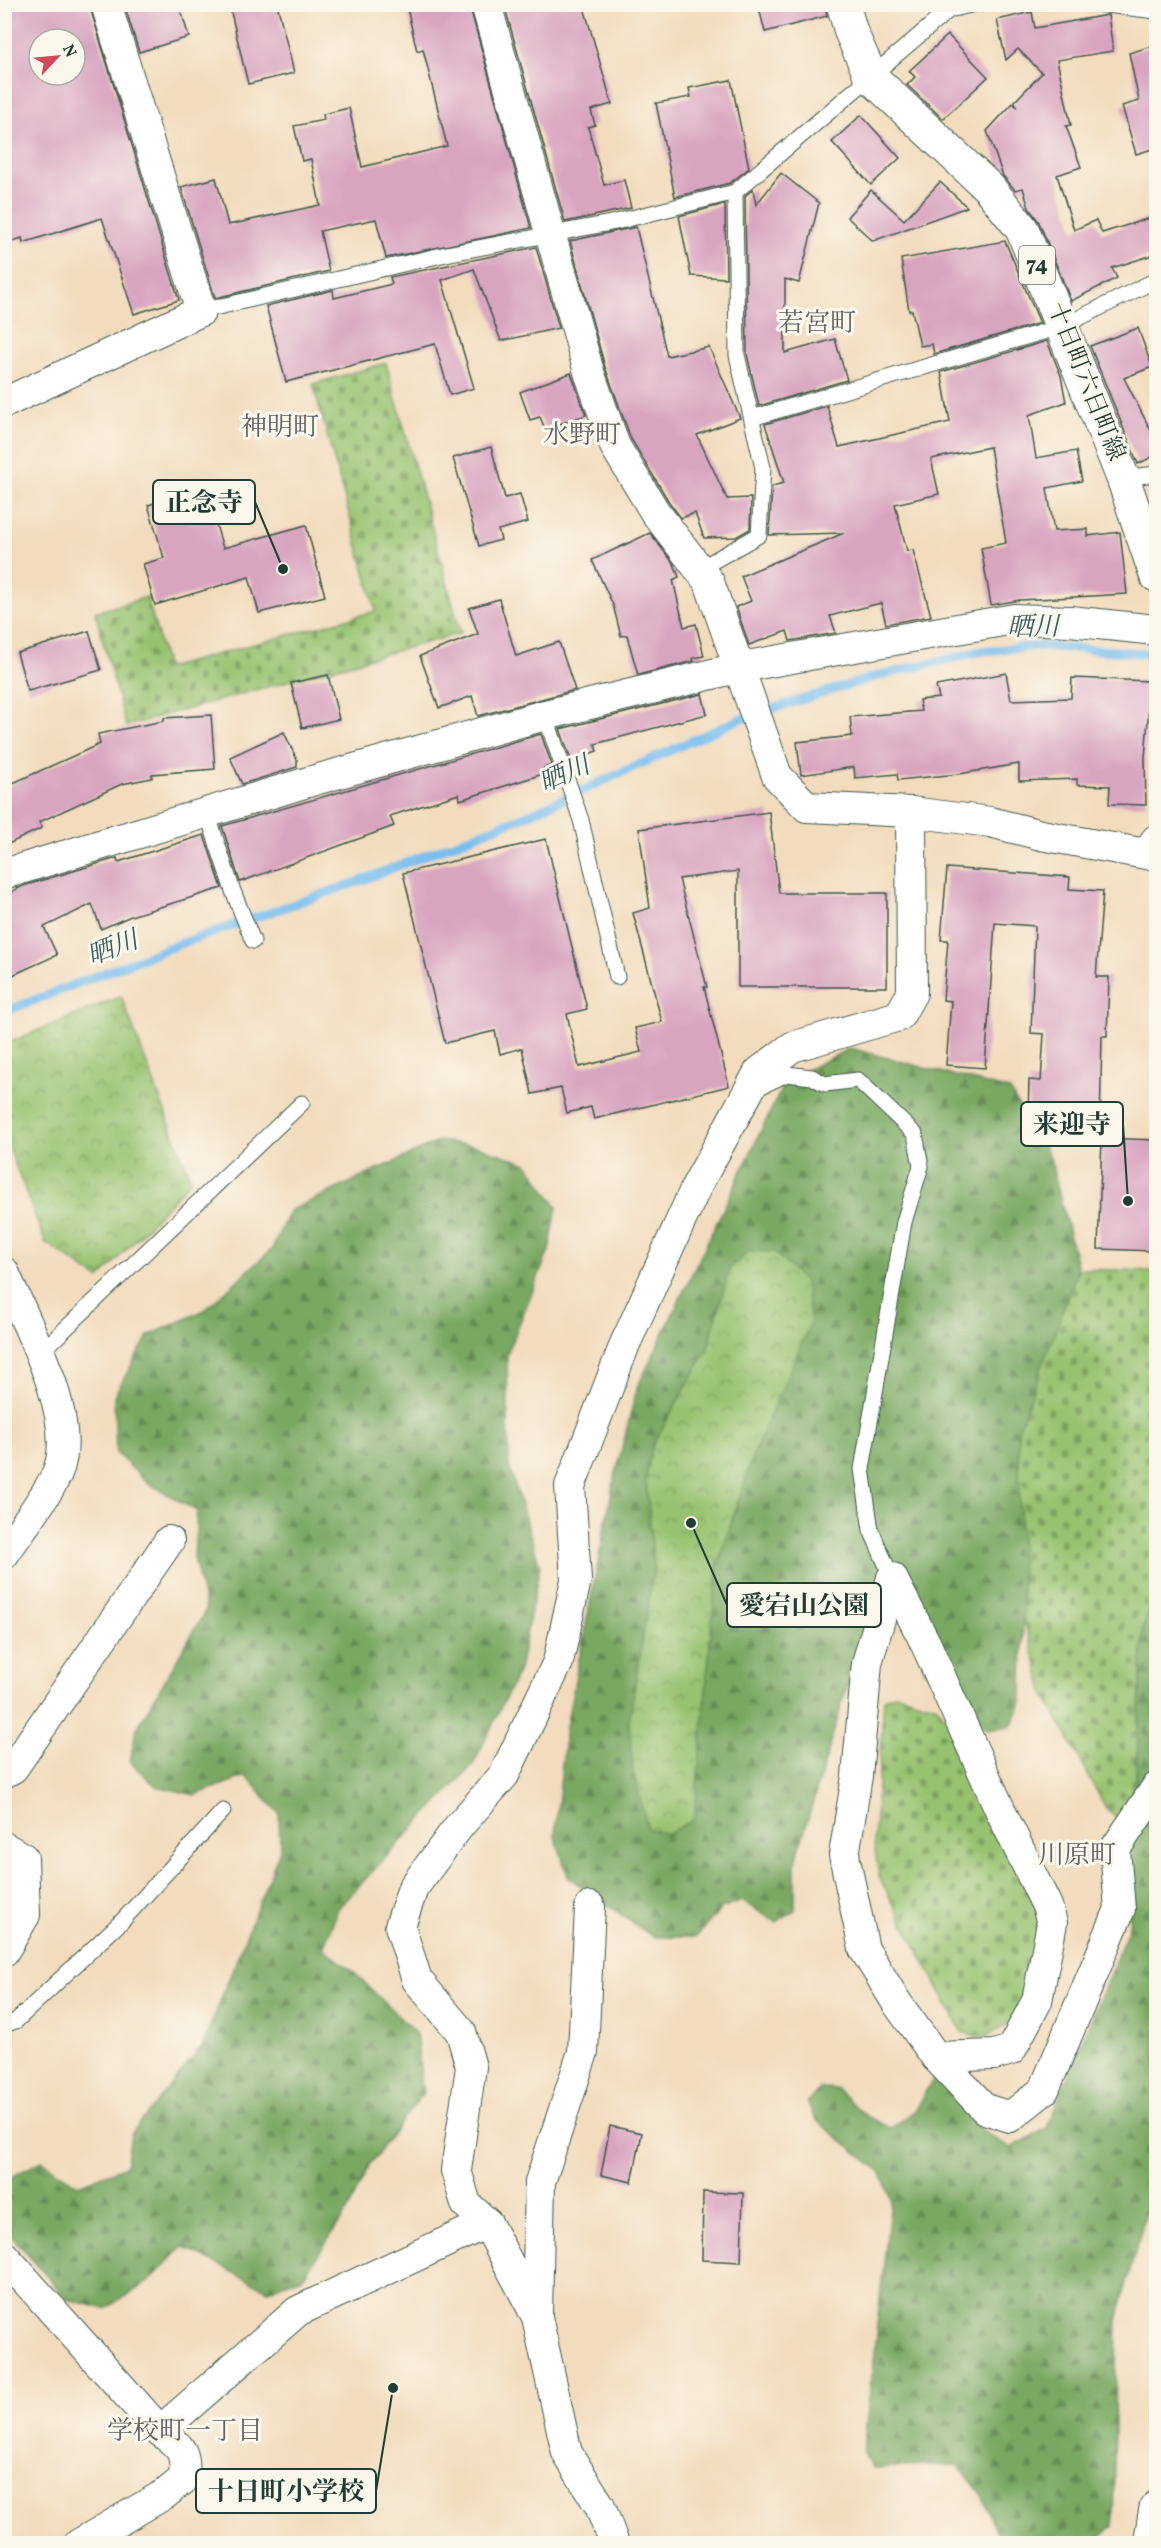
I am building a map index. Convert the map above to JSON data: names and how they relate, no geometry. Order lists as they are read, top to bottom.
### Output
{
  "streets": {
    "main road": ["74", "十日町六日町線"]
  },
  "districts": [
    "若宮町",
    "神明町",
    "水野町",
    "川原町",
    "学校町一丁目"
  ],
  "water": ["晒川"],
  "places": [
    "正念寺",
    "来迎寺",
    "愛宕山公園",
    "十日町小学校"
  ],
  "north": "top right"
}
